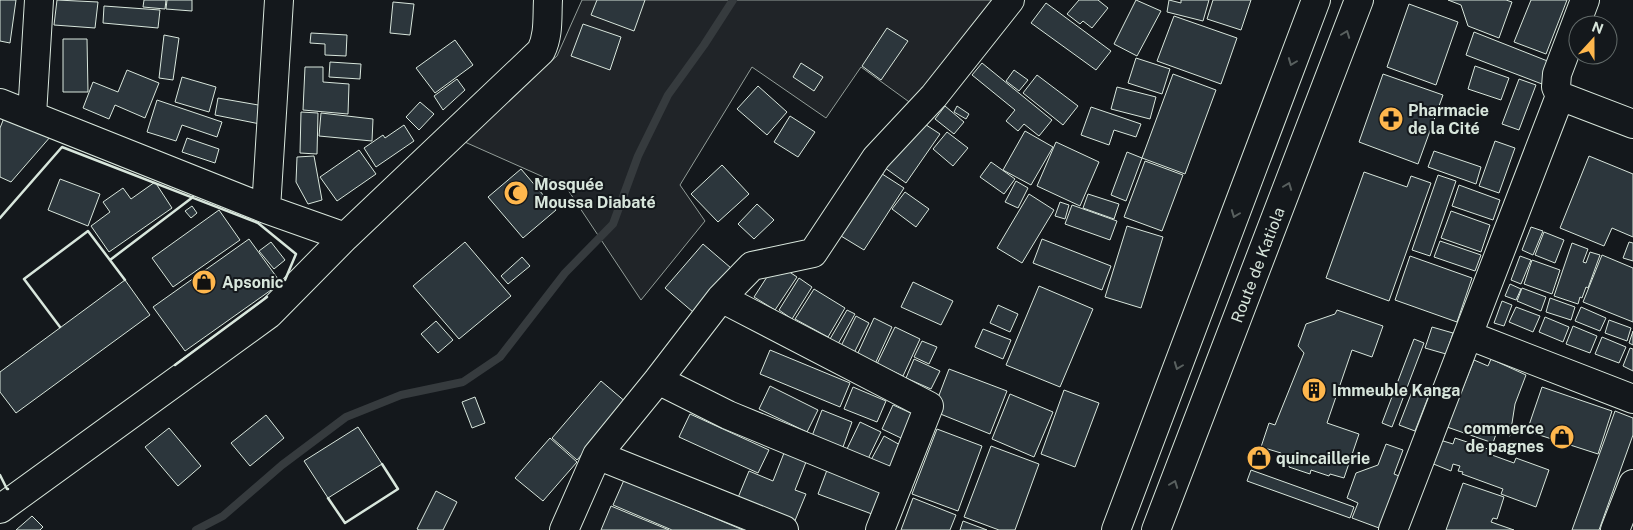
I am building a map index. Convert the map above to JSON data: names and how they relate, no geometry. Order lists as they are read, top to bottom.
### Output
{
  "streets": {
    "main road": ["Route de Katiola"]
  },
  "places": {
    "pharmacy": ["Pharmacie de la Cité"],
    "mosque": ["Mosquée Moussa Diabaté"],
    "shop": ["Apsonic", "commerce de pagnes", "quincaillerie"],
    "building": ["Immeuble Kanga"]
  },
  "north": "top"
}
